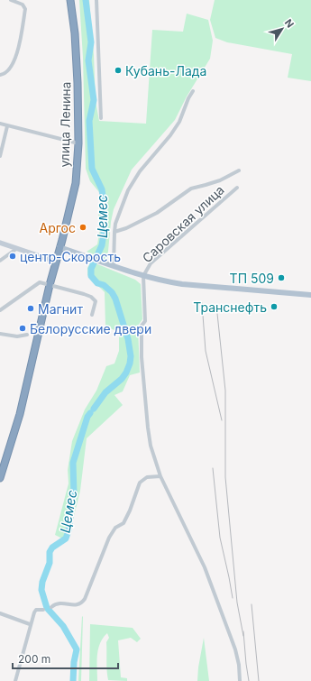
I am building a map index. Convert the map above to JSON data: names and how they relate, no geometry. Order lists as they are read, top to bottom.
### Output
{
  "streets": {
    "highway": ["улица Ленина"],
    "street": ["Саровская улица"]
  },
  "water": ["Цемес"],
  "places": [
    "Кубань-Лада",
    "Аргос",
    "центр-Скорость",
    "ТП 509",
    "Транснефть",
    "Магнит",
    "Белорусские двери"
  ],
  "scale_bar": "200 m",
  "north": "top right"
}
